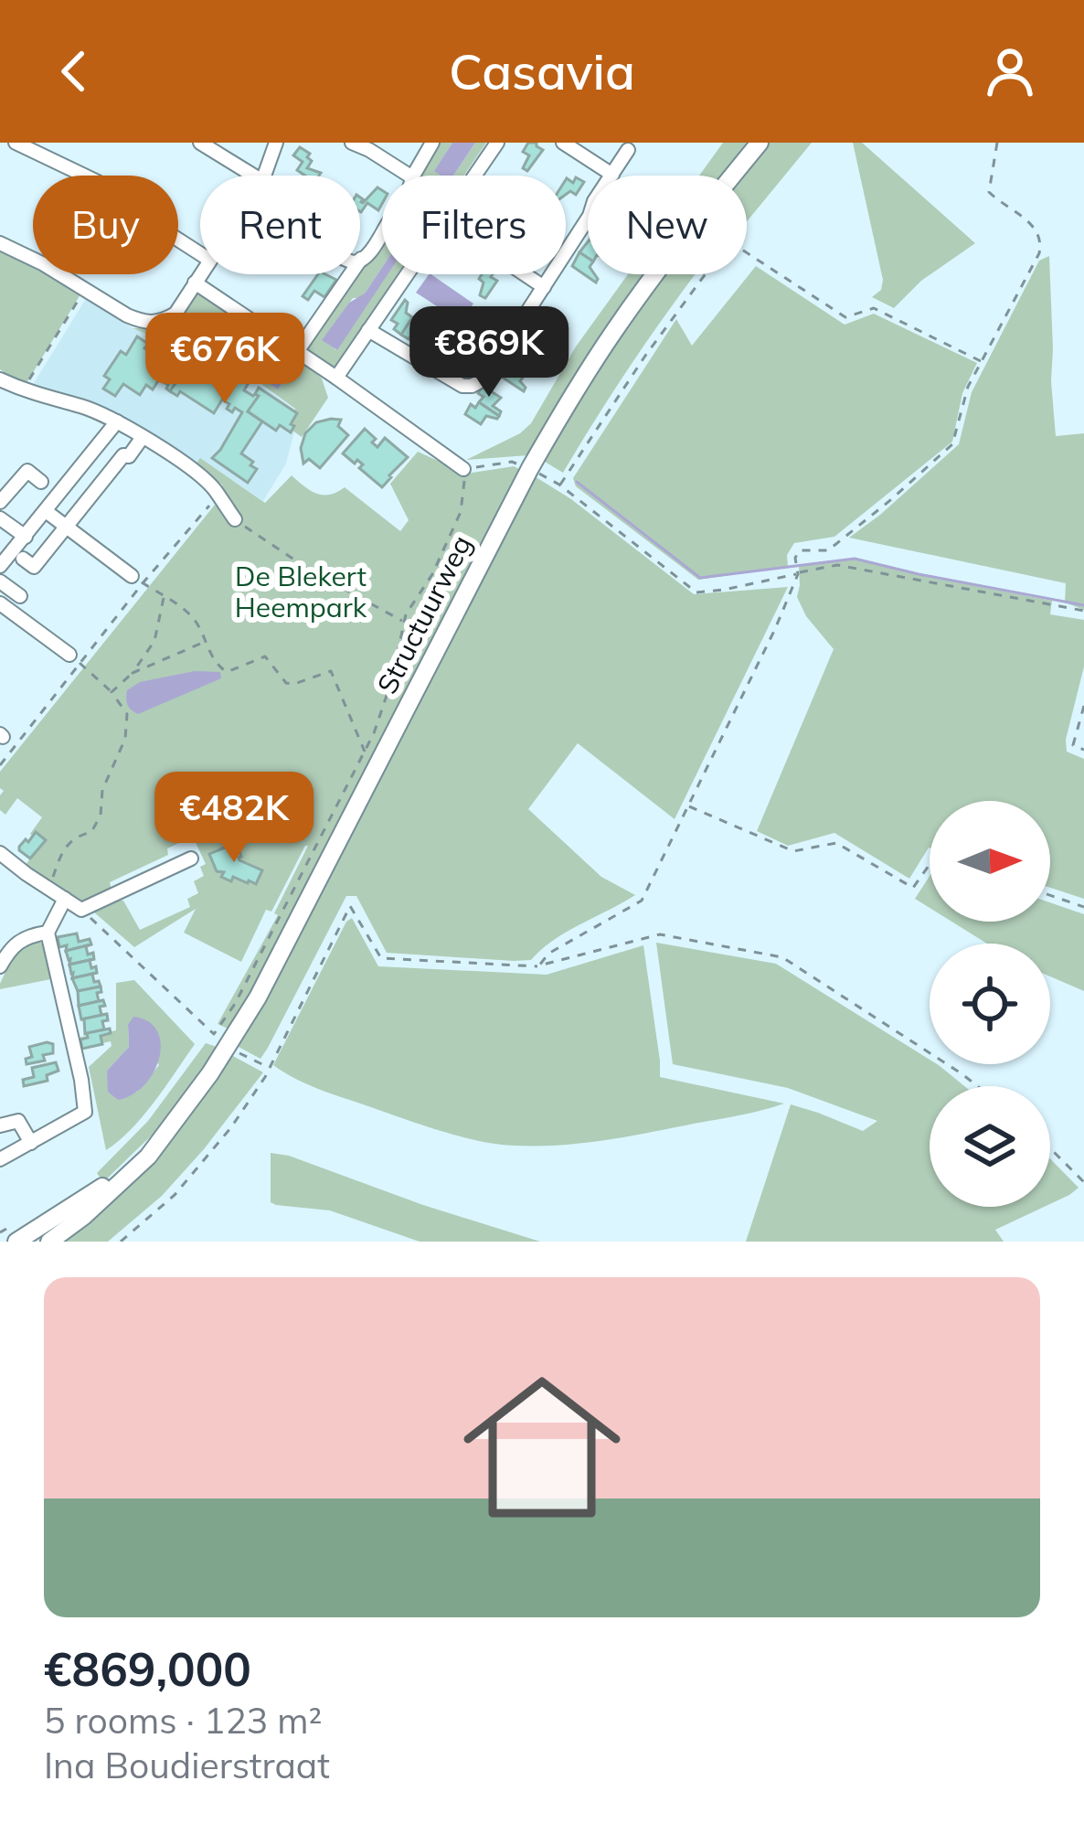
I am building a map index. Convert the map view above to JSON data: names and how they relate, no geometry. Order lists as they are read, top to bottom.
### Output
{
  "streets": {
    "main road": ["Structuurweg"]
  },
  "parks": ["De Blekert Heempark"],
  "north": "right",
  "page": {
    "header": "Casavia",
    "chip": [
      "Buy",
      "Rent",
      "Filters",
      "New"
    ],
    "price": ["€869K", "€676K", "€482K"],
    "list": [
      {
        "name": "€869,000",
        "note": "5 rooms · 123 m² · Ina Boudierstraat"
      }
    ]
  }
}
